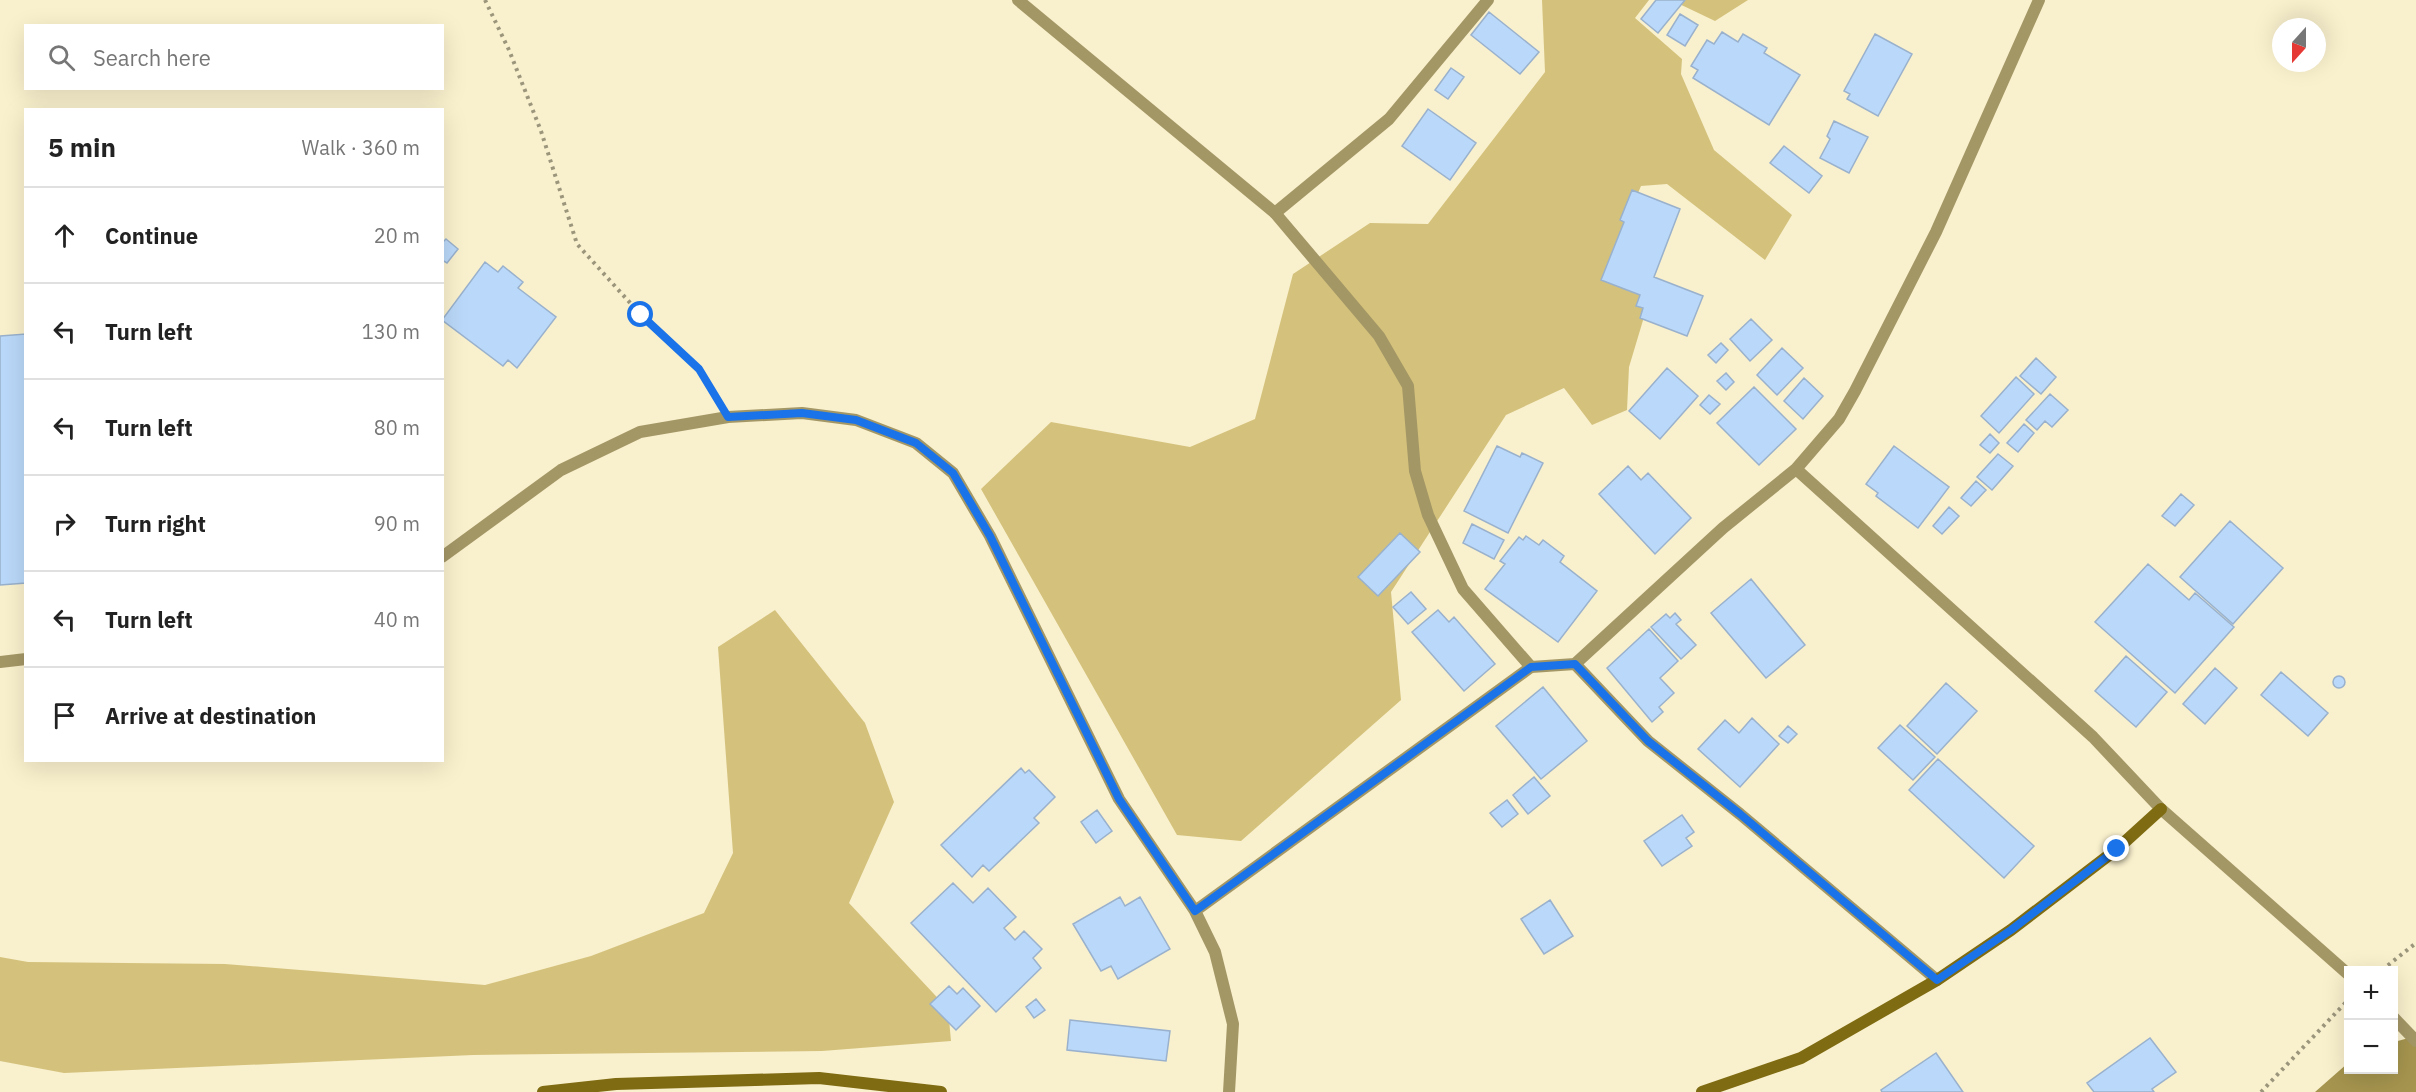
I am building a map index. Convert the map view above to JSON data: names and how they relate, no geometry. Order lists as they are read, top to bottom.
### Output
{
  "north": "bottom",
  "page": {
    "search": "Search here",
    "heading": ["5 min", "Walk · 360 m"],
    "list": [
      ["Continue", "20 m"],
      ["Turn left", "130 m"],
      ["Turn left", "80 m"],
      ["Turn right", "90 m"],
      ["Turn left", "40 m"],
      "Arrive at destination"
    ],
    "map_buttons": ["+", "−"]
  }
}
